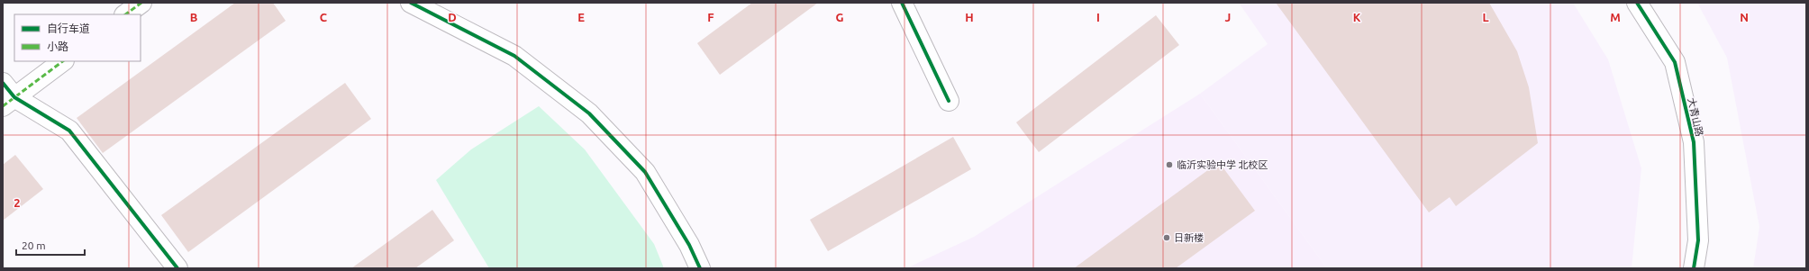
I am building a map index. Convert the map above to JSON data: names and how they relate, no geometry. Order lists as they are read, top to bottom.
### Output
{
  "streets": {
    "street": ["大青山路"]
  },
  "places": ["临沂实验中学 北校区", "日新楼"],
  "legend": ["自行车道", "小路"],
  "scale_bar": "20 m",
  "grid": {
    "columns": [
      "B",
      "C",
      "D",
      "E",
      "F",
      "G",
      "H",
      "I",
      "J",
      "K",
      "L",
      "M",
      "N"
    ],
    "rows": ["2"]
  }
}
